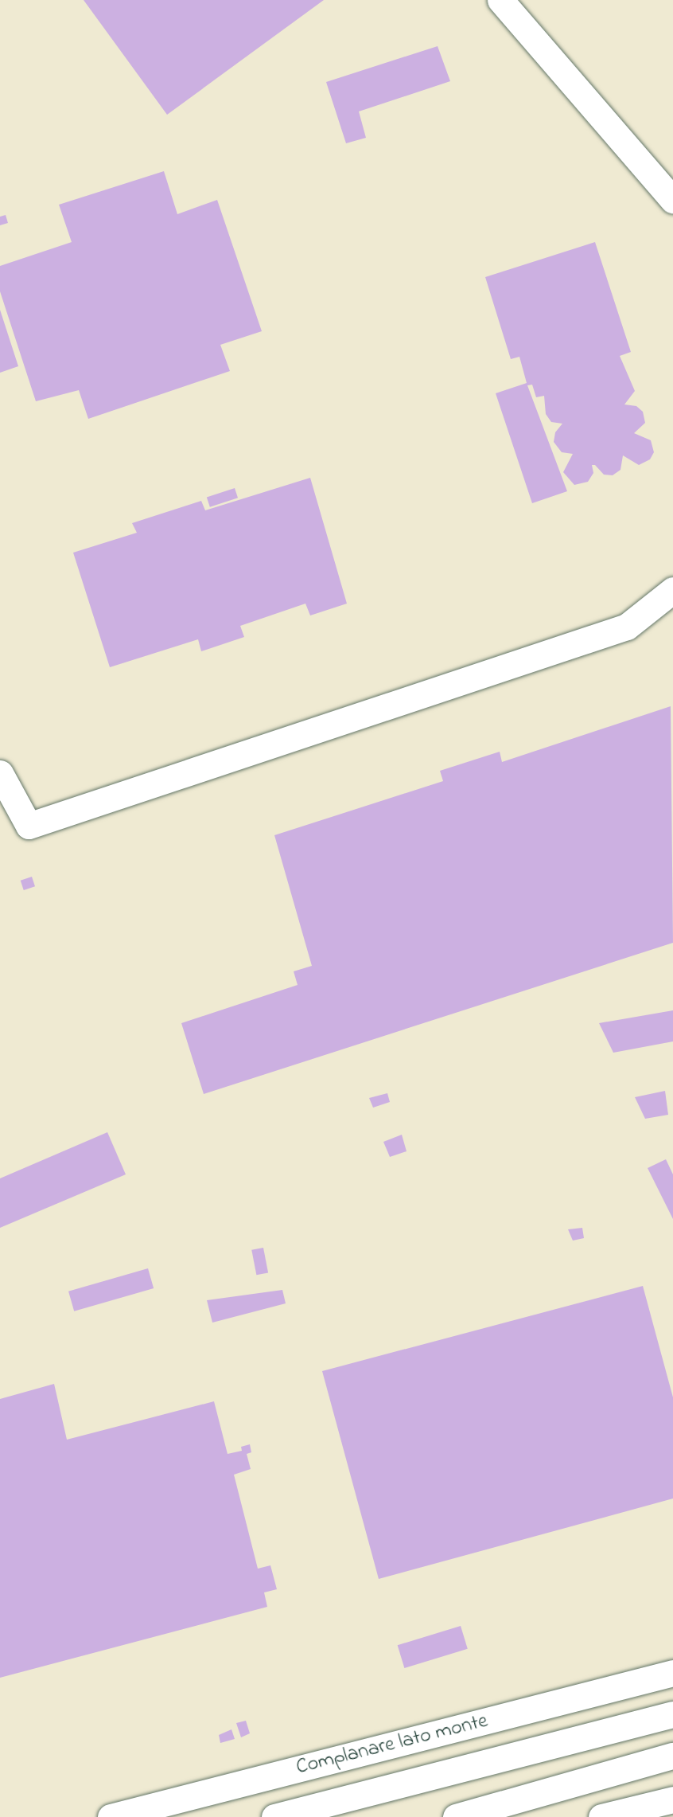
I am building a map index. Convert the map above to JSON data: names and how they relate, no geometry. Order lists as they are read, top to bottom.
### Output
{
  "streets": {
    "main road": ["Complanare lato monte"]
  }
}
